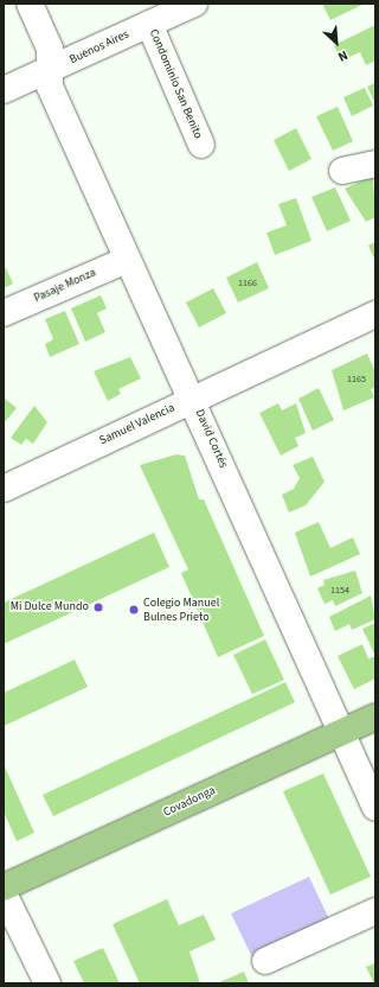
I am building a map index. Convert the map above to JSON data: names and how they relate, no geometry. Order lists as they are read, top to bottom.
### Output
{
  "streets": {
    "main road": ["Covadonga"],
    "street": [
      "Buenos Aires",
      "Condominio San Benito",
      "Pasaje Monza",
      "Samuel Valencia",
      "David Cortés"
    ]
  },
  "crossings": [
    ["Buenos Aires", "Condominio San Benito"],
    ["Buenos Aires", "David Cortés"],
    ["Pasaje Monza", "David Cortés"],
    ["Samuel Valencia", "David Cortés"],
    ["David Cortés", "Covadonga"]
  ],
  "places": ["Mi Dulce Mundo", "Colegio Manuel Bulnes Prieto"],
  "house_numbers": ["1166", "1165", "1154"],
  "north": "bottom right"
}
